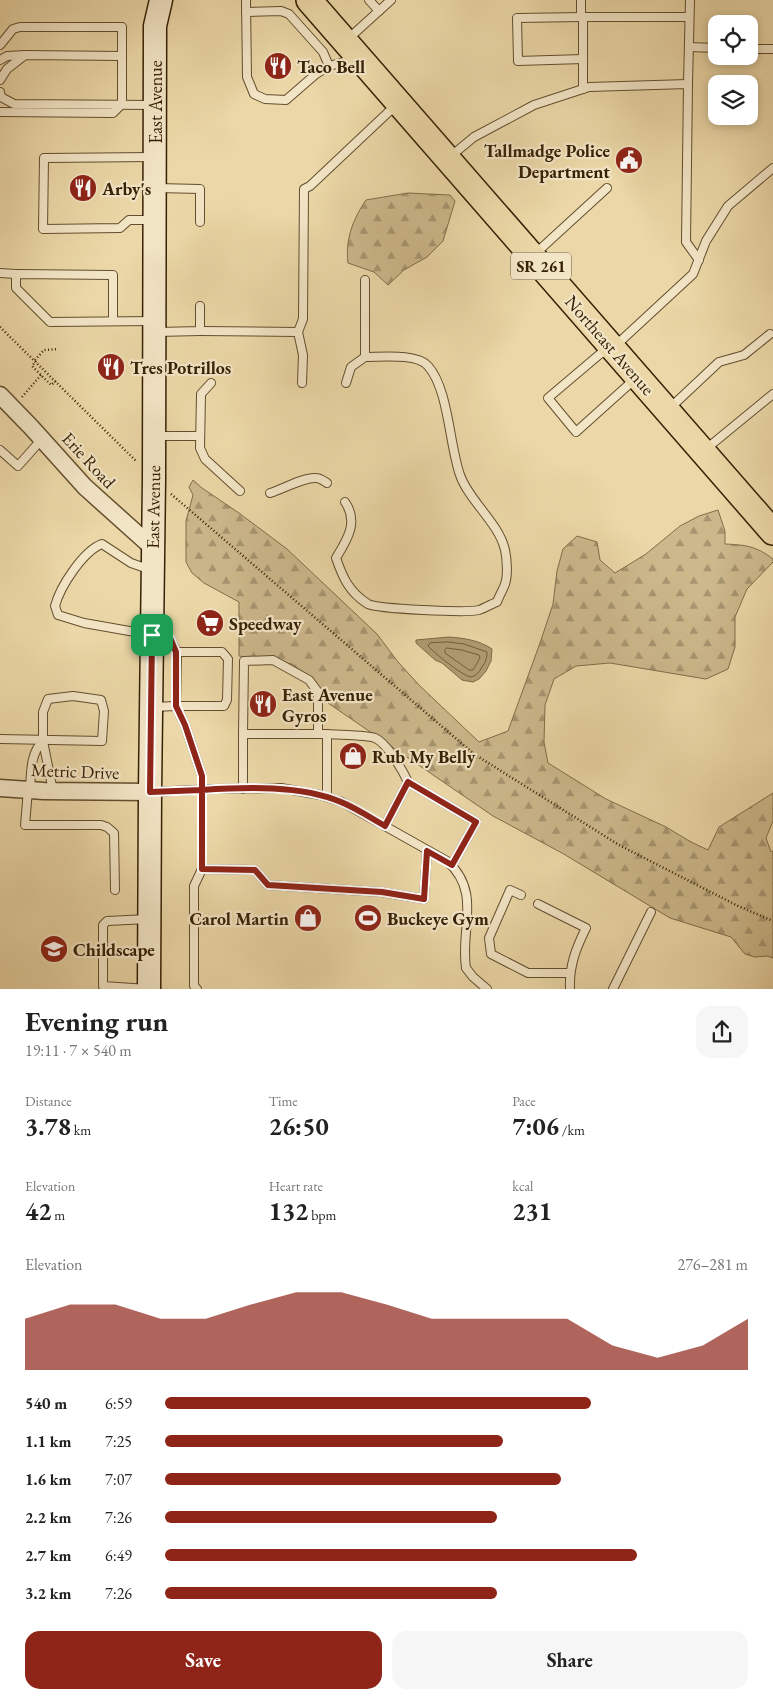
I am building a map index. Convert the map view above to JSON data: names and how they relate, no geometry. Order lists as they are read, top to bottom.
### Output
{
  "streets": {
    "main road": ["East Avenue", "SR 261", "Northeast Avenue"],
    "street": ["Erie Road", "Metric Drive"]
  },
  "crossings": [
    ["East Avenue", "Erie Road"],
    ["East Avenue", "Metric Drive"]
  ],
  "places": {
    "restaurant": [
      "Taco Bell",
      "Arby's",
      "Tres Potrillos",
      "East Avenue Gyros"
    ],
    "public building": ["Tallmadge Police Department"],
    "supermarket": ["Speedway"],
    "shop": ["Rub My Belly", "Carol Martin"],
    "sports": ["Buckeye Gym"],
    "school or university": ["Childscape"]
  },
  "page": {
    "heading": ["Evening run", "19:11 · 7 × 540 m"],
    "stats": [
      ["Distance", "3.78 km"],
      ["Time", "26:50"],
      ["Pace", "7:06 /km"],
      ["Elevation", "42 m"],
      ["Heart rate", "132 bpm"],
      ["kcal", "231"]
    ],
    "chart": ["Elevation", "276–281 m"],
    "list": [
      {
        "name": "540 m",
        "note": "6:59"
      },
      {
        "name": "1.1 km",
        "note": "7:25"
      },
      {
        "name": "1.6 km",
        "note": "7:07"
      },
      {
        "name": "2.2 km",
        "note": "7:26"
      },
      {
        "name": "2.7 km",
        "note": "6:49"
      },
      {
        "name": "3.2 km",
        "note": "7:26"
      }
    ],
    "buttons": ["Save", "Share"]
  }
}
